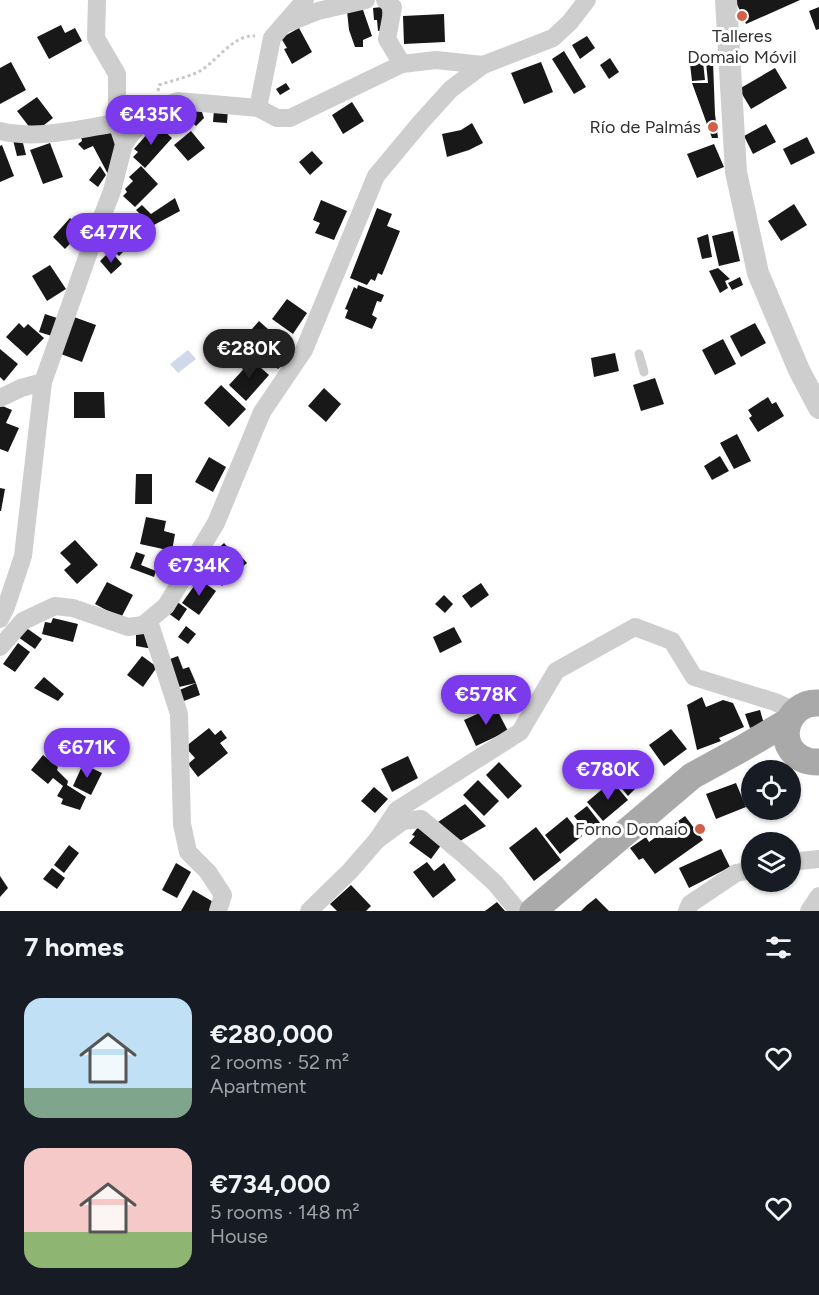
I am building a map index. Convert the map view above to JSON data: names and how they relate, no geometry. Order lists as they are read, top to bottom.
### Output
{
  "places": ["Talleres Domaio Móvil", "Río de Palmás", "Forno Domaio"],
  "page": {
    "price": [
      "€435K",
      "€477K",
      "€280K",
      "€734K",
      "€578K",
      "€671K",
      "€780K"
    ],
    "heading": "7 homes",
    "list": [
      {
        "name": "€280,000",
        "note": "2 rooms · 52 m² · Apartment"
      },
      {
        "name": "€734,000",
        "note": "5 rooms · 148 m² · House"
      }
    ]
  }
}
